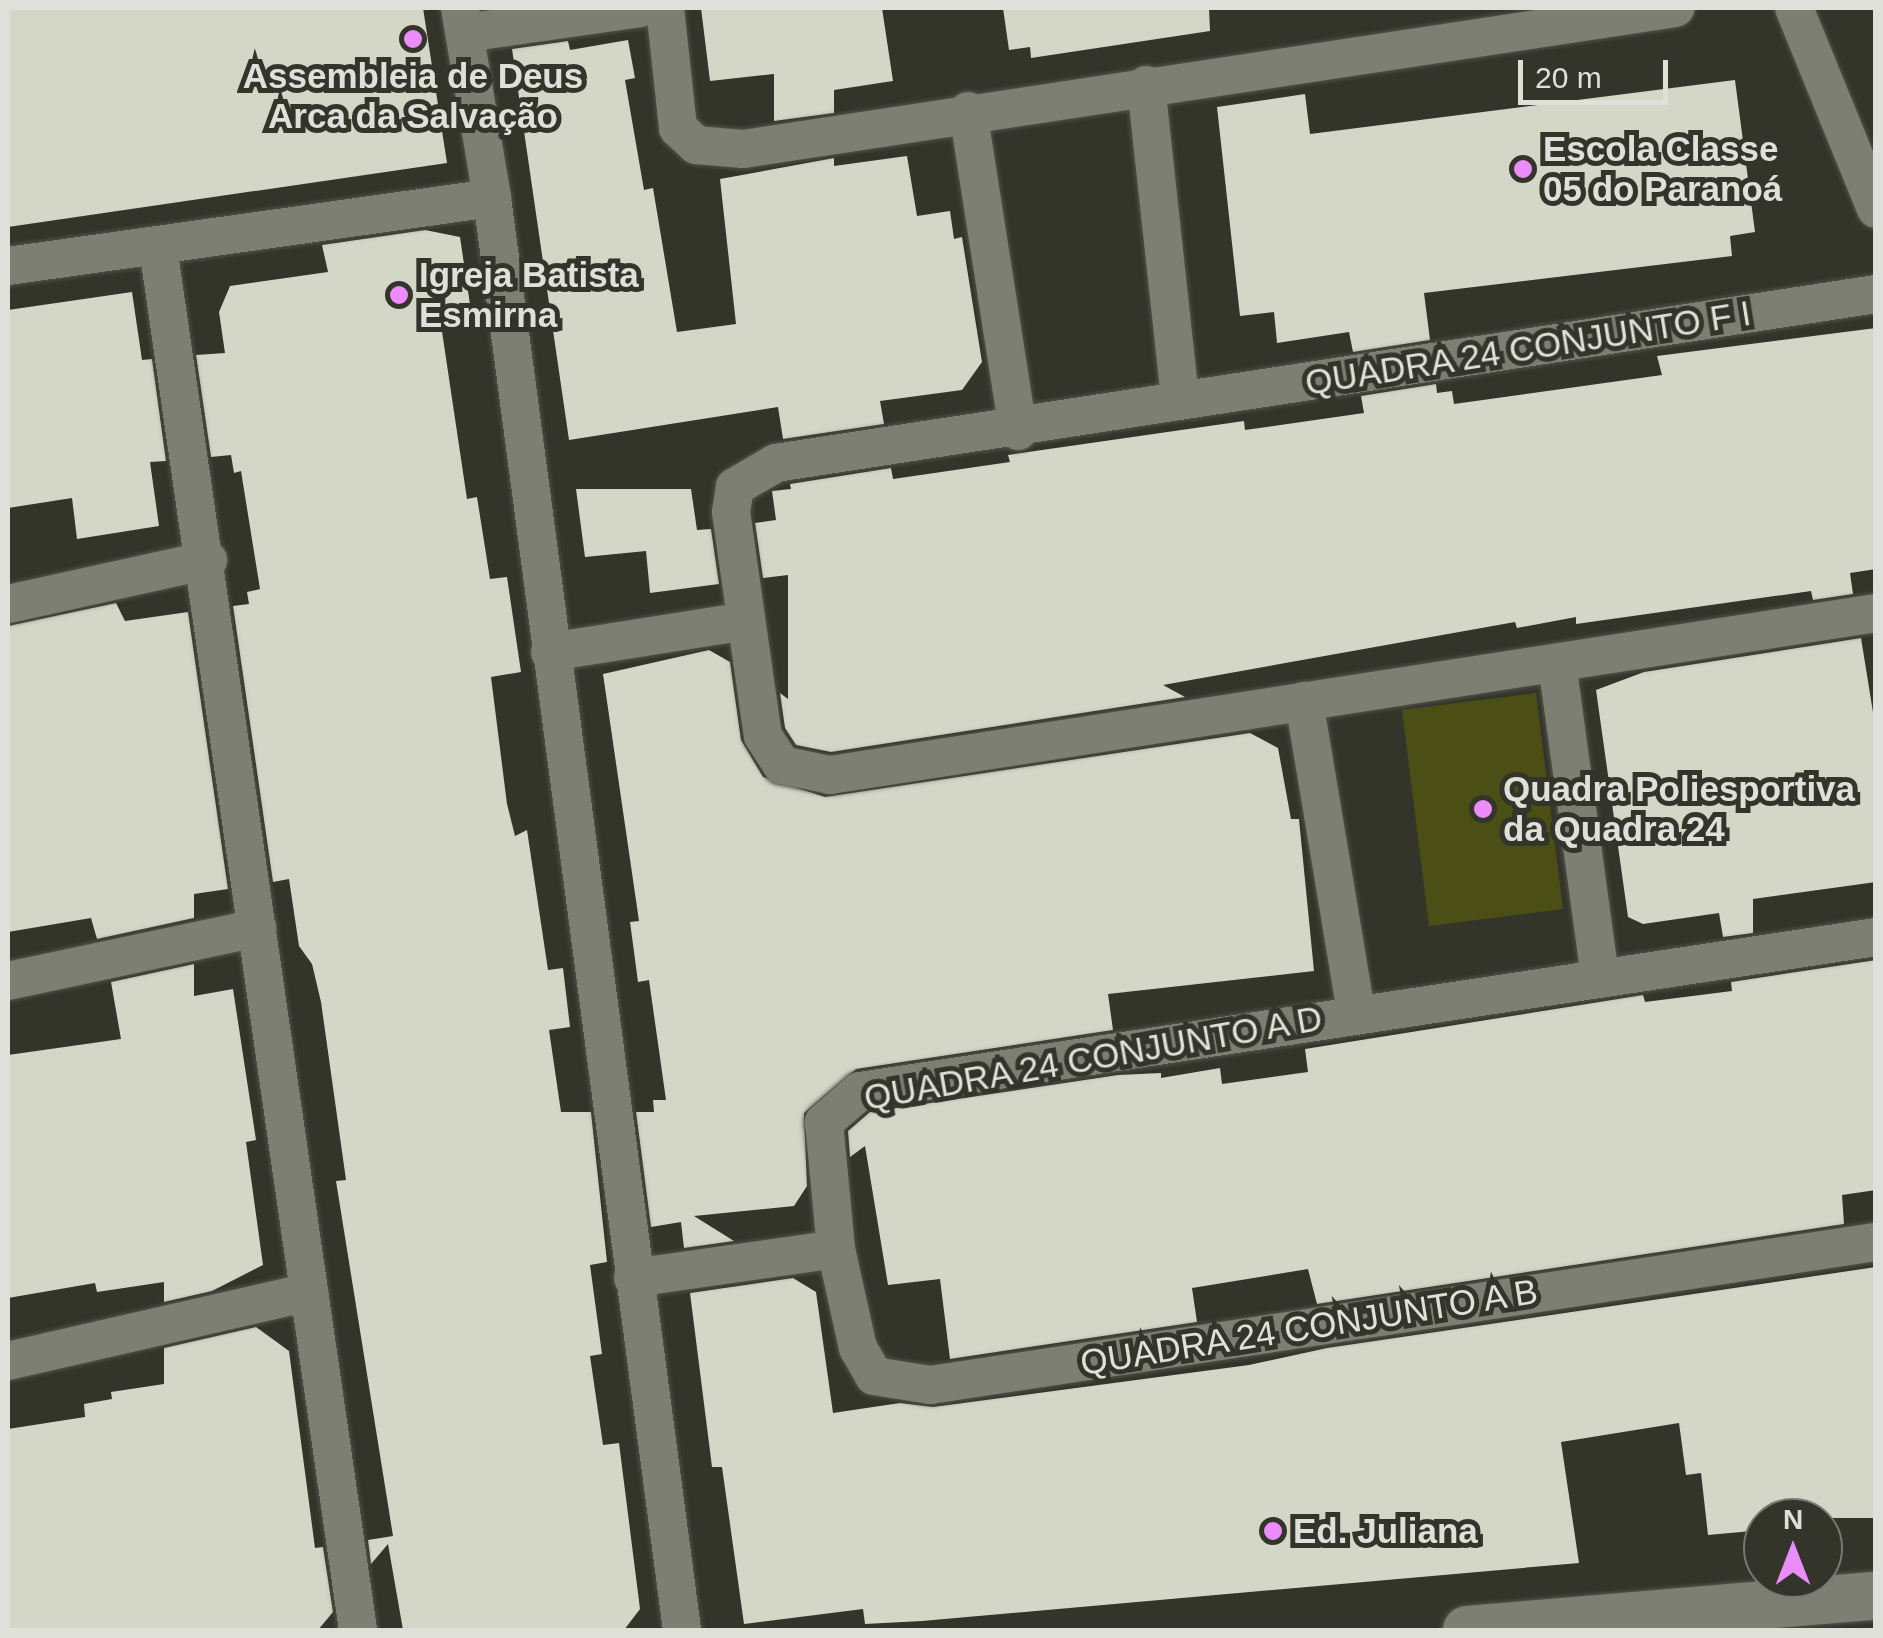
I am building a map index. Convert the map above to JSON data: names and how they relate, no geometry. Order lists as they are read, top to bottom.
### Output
{
  "streets": {
    "street": ["QUADRA 24 CONJUNTO F I", "QUADRA 24 CONJUNTO A D", "QUADRA 24 CONJUNTO A B"]
  },
  "crossings": [
    ["QUADRA 24 CONJUNTO A D", "QUADRA 24 CONJUNTO A B"]
  ],
  "places": [
    "Assembleia de Deus Arca da Salvação",
    "Escola Classe 05 do Paranoá",
    "Igreja Batista Esmirna",
    "Quadra Poliesportiva da Quadra 24",
    "Ed. Juliana"
  ],
  "scale_bar": "20 m",
  "north": "top"
}
